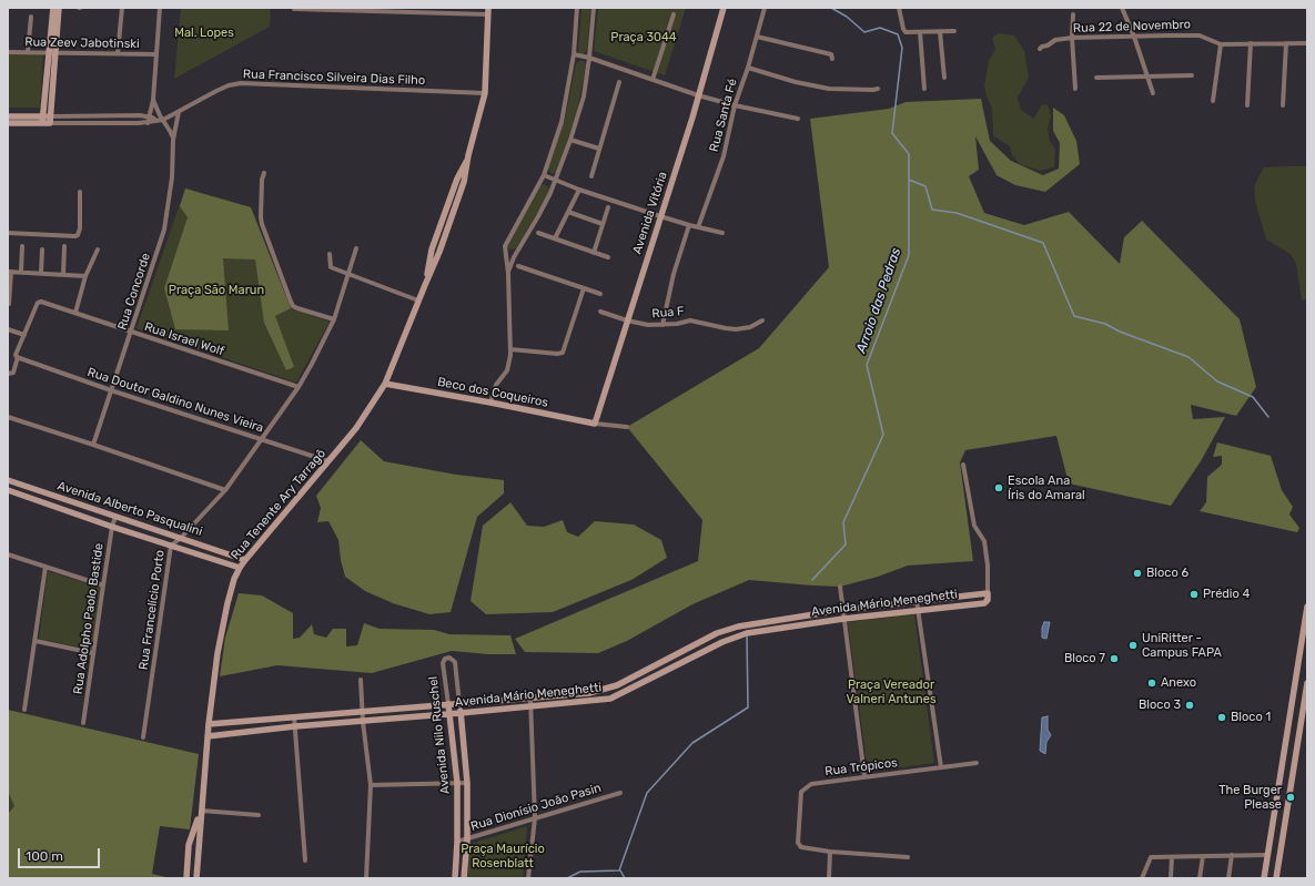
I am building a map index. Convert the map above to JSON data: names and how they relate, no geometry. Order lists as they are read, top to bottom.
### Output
{
  "streets": {
    "street": [
      "Rua 22 de Novembro",
      "Rua Zeev Jabotinski",
      "Rua Francisco Silveira Dias Filho",
      "Rua Santa Fé",
      "Avenida Vitória",
      "Rua Concorde",
      "Rua F",
      "Rua Israel Wolf",
      "Beco dos Coqueiros",
      "Rua Doutor Galdino Nunes Vieira",
      "Rua Tenente Ary Tarragô",
      "Avenida Alberto Pasqualini",
      "Avenida Mário Meneghetti",
      "Rua Francelício Porto",
      "Rua Adolpho Paolo Bastide",
      "Avenida Nilo Ruschel",
      "Rua Trópicos",
      "Rua Dionísio João Pasin"
    ]
  },
  "crossings": [
    ["Rua Francisco Silveira Dias Filho", "Rua Concorde"],
    ["Rua Francisco Silveira Dias Filho", "Rua Tenente Ary Tarragô"],
    ["Avenida Vitória", "Rua F"],
    ["Avenida Vitória", "Beco dos Coqueiros"],
    ["Rua Concorde", "Rua Israel Wolf"],
    ["Rua Concorde", "Rua Doutor Galdino Nunes Vieira"],
    ["Rua Israel Wolf", "Rua Francelício Porto"],
    ["Beco dos Coqueiros", "Rua Tenente Ary Tarragô"],
    ["Rua Doutor Galdino Nunes Vieira", "Rua Tenente Ary Tarragô"],
    ["Rua Doutor Galdino Nunes Vieira", "Rua Francelício Porto"],
    ["Rua Tenente Ary Tarragô", "Avenida Alberto Pasqualini"],
    ["Rua Tenente Ary Tarragô", "Avenida Mário Meneghetti"],
    ["Avenida Alberto Pasqualini", "Rua Francelício Porto"],
    ["Avenida Alberto Pasqualini", "Rua Adolpho Paolo Bastide"],
    ["Avenida Mário Meneghetti", "Avenida Nilo Ruschel"],
    ["Avenida Nilo Ruschel", "Rua Dionísio João Pasin"]
  ],
  "water": ["Arroio das Pedras"],
  "parks": [
    "Mal. Lopes",
    "Praça 3044",
    "Praça São Marun",
    "Praça Vereador Valneri Antunes",
    "Praça Maurício Rosenblatt"
  ],
  "places": [
    "Escola Ana Íris do Amaral",
    "Bloco 6",
    "Prédio 4",
    "UniRitter - Campus FAPA",
    "Bloco 7",
    "Anexo",
    "Bloco 3",
    "Bloco 1",
    "The Burger Please"
  ],
  "scale_bar": "100 m"
}
